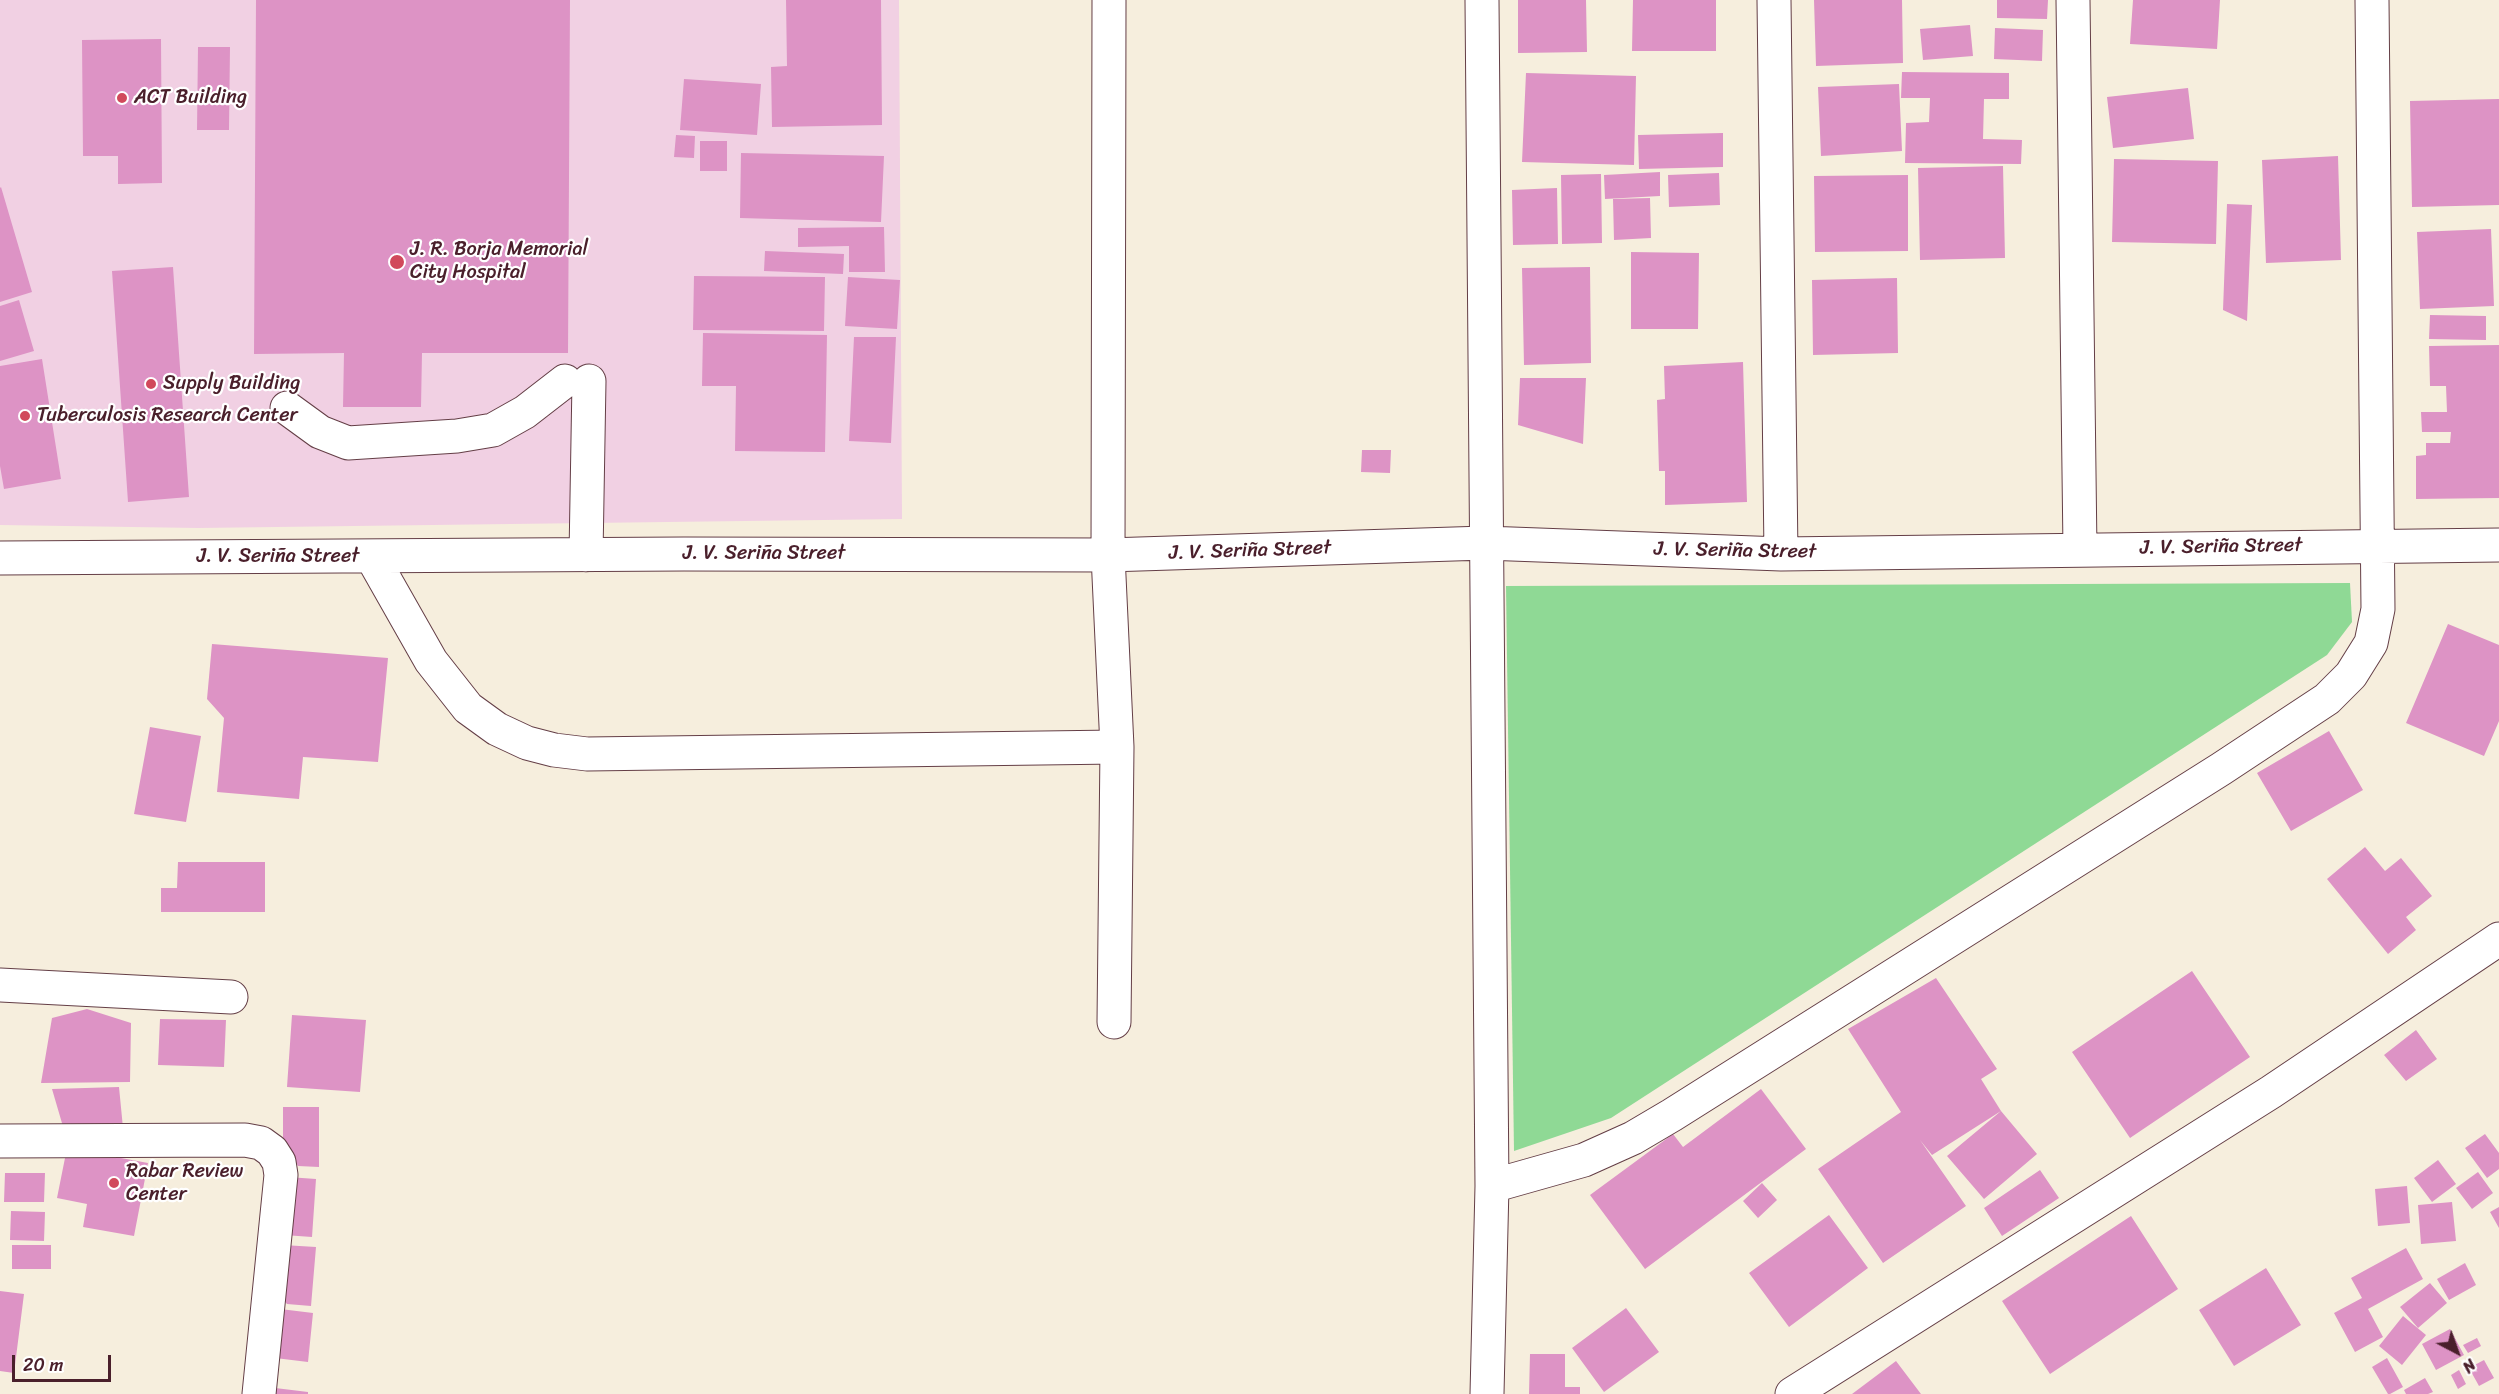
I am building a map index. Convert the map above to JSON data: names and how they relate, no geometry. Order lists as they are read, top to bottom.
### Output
{
  "streets": {
    "street": ["J. V. Seriña Street"]
  },
  "places": [
    "ACT Building",
    "J. R. Borja Memorial City Hospital",
    "Supply Building",
    "Tuberculosis Research Center",
    "Rabar Review Center"
  ],
  "scale_bar": "20 m",
  "north": "bottom right"
}
